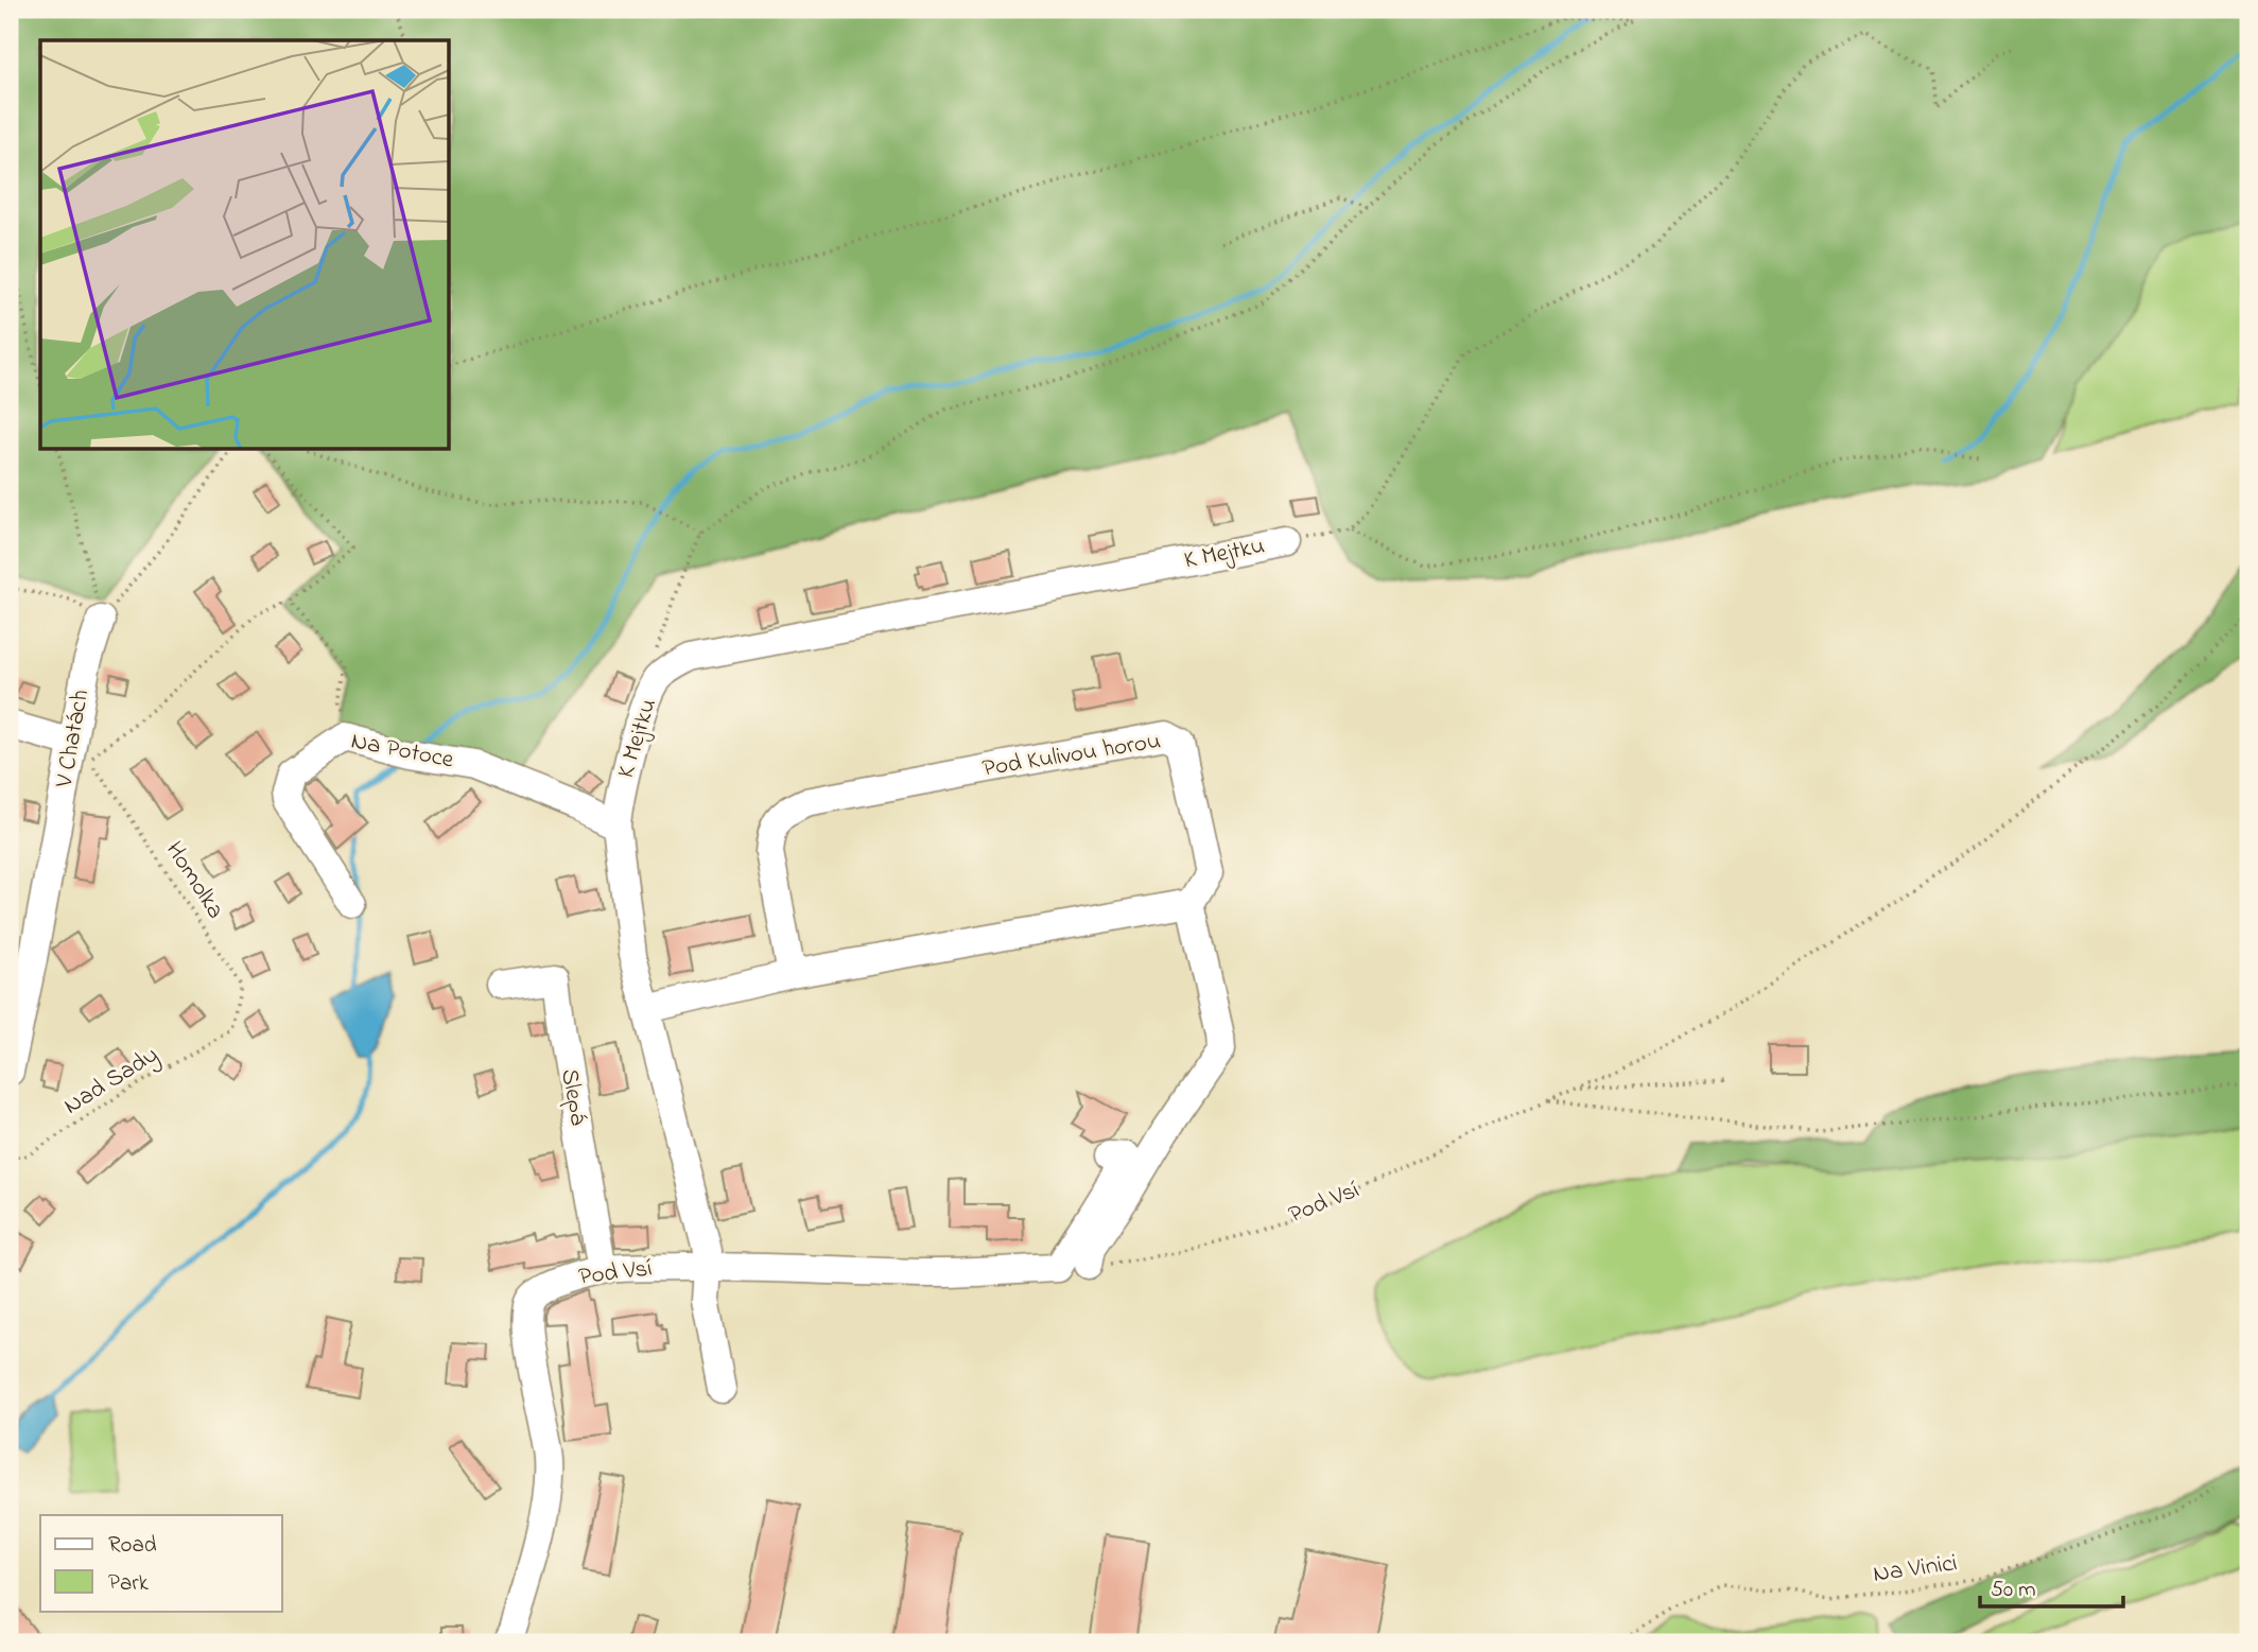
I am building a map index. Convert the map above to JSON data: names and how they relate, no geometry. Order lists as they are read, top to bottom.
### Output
{
  "streets": {
    "street": [
      "K Mejtku",
      "V Chatách",
      "Na Potoce",
      "Pod Kulivou horou",
      "Slepá",
      "Pod Vsí"
    ],
    "path": ["Homolka", "Nad Sady", "Na Vinici"]
  },
  "crossings": [
    ["K Mejtku", "Na Potoce"],
    ["K Mejtku", "Pod Vsí"],
    ["Homolka", "Nad Sady"],
    ["Slepá", "Pod Vsí"]
  ],
  "legend": ["Road", "Park"],
  "scale_bar": "50 m"
}
